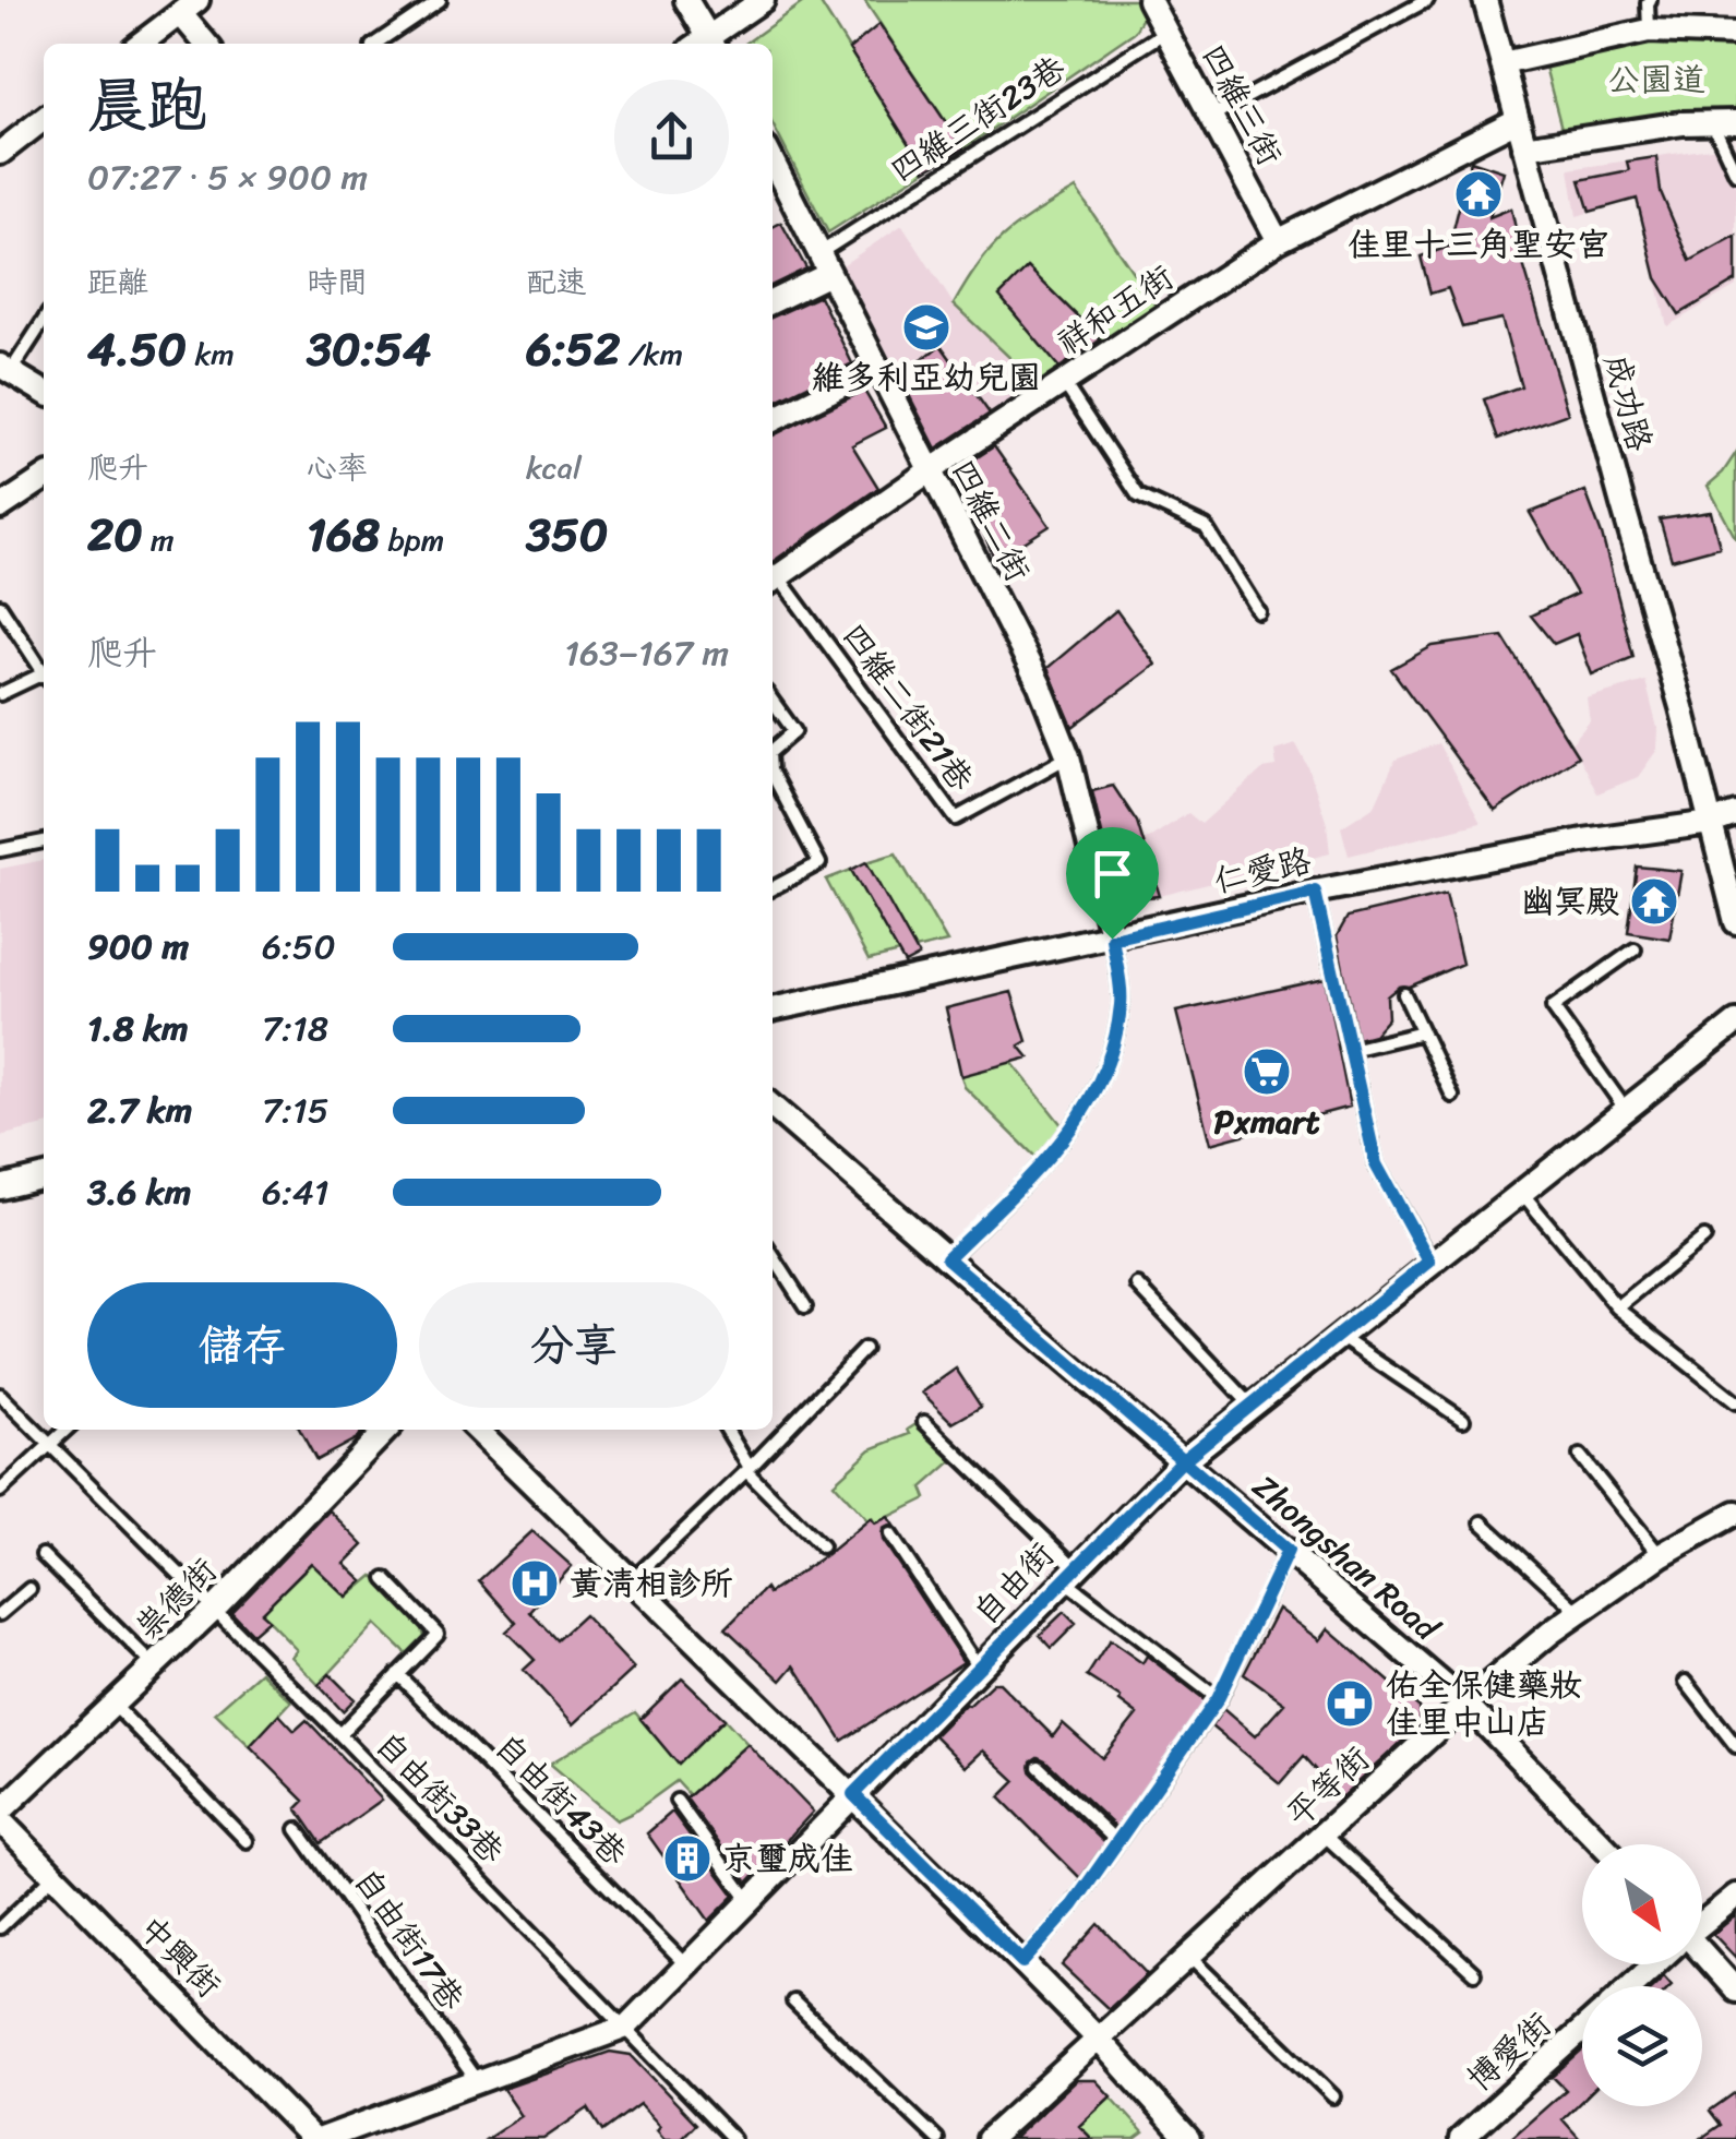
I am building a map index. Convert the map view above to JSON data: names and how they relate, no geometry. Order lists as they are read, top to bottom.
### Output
{
  "streets": {
    "street": [
      "四維三街",
      "祥和五街",
      "成功路",
      "四維二街",
      "仁愛路",
      "Zhongshan Road",
      "自由街",
      "祟德街",
      "平等街",
      "中興街",
      "博愛街"
    ],
    "lane": [
      "四維三街23巷",
      "四維二街21巷",
      "自由街33巷",
      "自由街43巷",
      "自由街17巷"
    ]
  },
  "crossings": [
    ["四維三街", "四維三街23巷"],
    ["四維三街", "祥和五街"],
    ["四維三街23巷", "四維二街"],
    ["祥和五街", "成功路"],
    ["祥和五街", "四維二街"],
    ["祥和五街", "四維二街21巷"],
    ["成功路", "仁愛路"],
    ["四維二街", "四維二街21巷"],
    ["四維二街", "仁愛路"],
    ["Zhongshan Road", "自由街"],
    ["Zhongshan Road", "平等街"],
    ["自由街", "自由街33巷"],
    ["自由街", "自由街43巷"],
    ["自由街", "自由街17巷"],
    ["自由街", "中興街"],
    ["祟德街", "自由街33巷"]
  ],
  "parks": ["公園道"],
  "places": {
    "temple": ["佳里十三角聖安宮", "幽冥殿"],
    "school or university": ["維多利亞幼兒園"],
    "supermarket": ["Pxmart"],
    "hospital": ["黃清相診所"],
    "pharmacy": ["佑全保健藥妝 佳里中山店"],
    "building": ["京璽成佳"]
  },
  "north": "bottom right",
  "page": {
    "heading": ["晨跑", "07:27 · 5 × 900 m"],
    "stats": [
      ["距離", "4.50 km"],
      ["時間", "30:54"],
      ["配速", "6:52 /km"],
      ["爬升", "20 m"],
      ["心率", "168 bpm"],
      ["kcal", "350"]
    ],
    "chart": ["爬升", "163–167 m"],
    "list": [
      {
        "name": "900 m",
        "note": "6:50"
      },
      {
        "name": "1.8 km",
        "note": "7:18"
      },
      {
        "name": "2.7 km",
        "note": "7:15"
      },
      {
        "name": "3.6 km",
        "note": "6:41"
      }
    ],
    "buttons": ["儲存", "分享"]
  }
}
